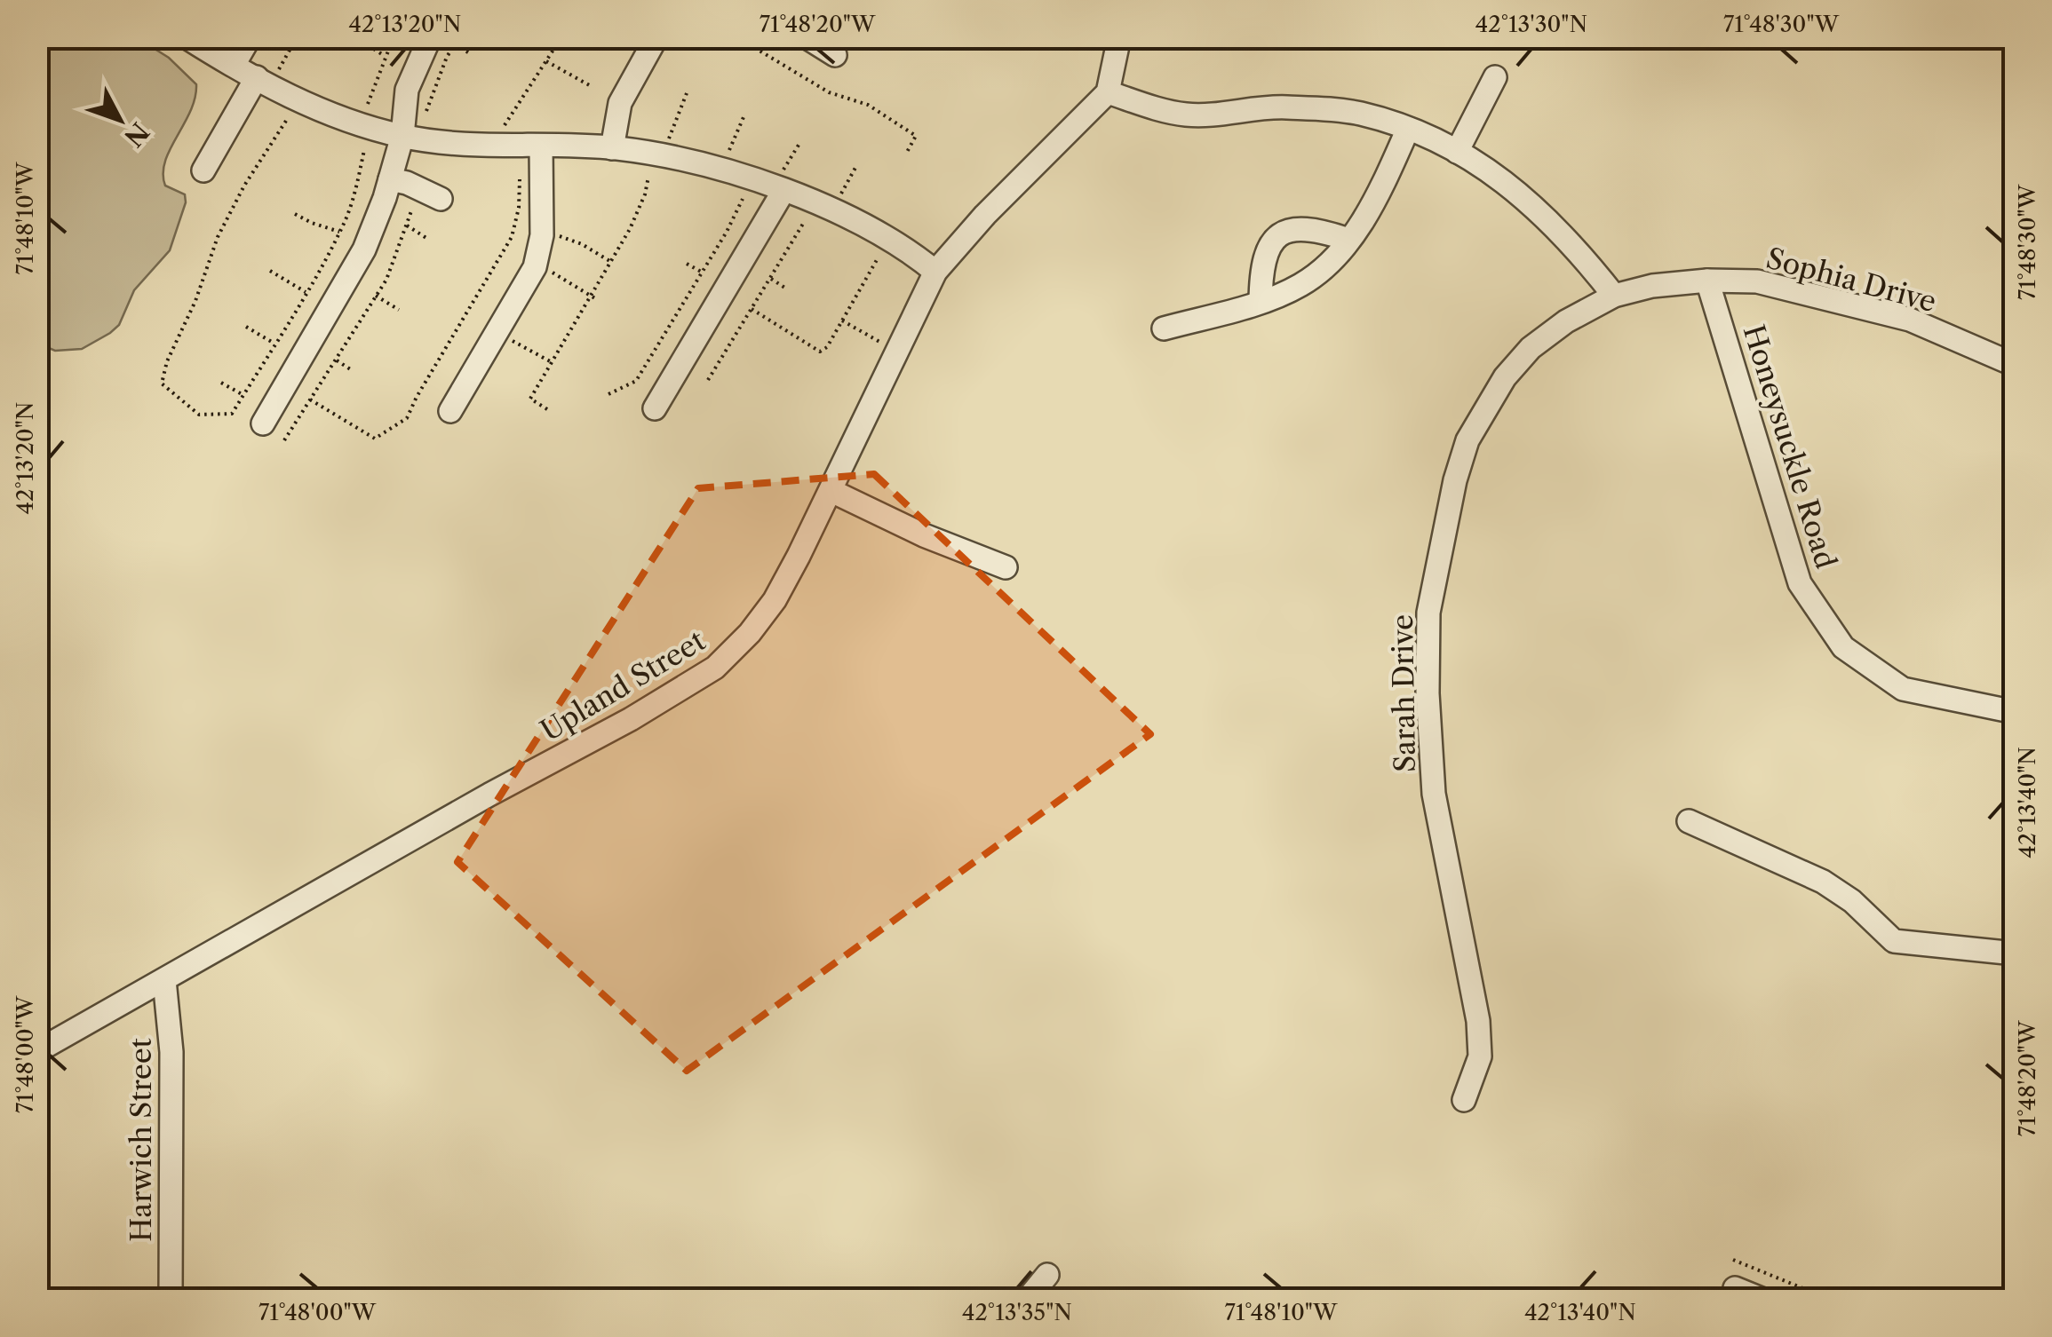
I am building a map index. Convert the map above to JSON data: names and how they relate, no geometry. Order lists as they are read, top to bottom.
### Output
{
  "streets": {
    "street": [
      "Sophia Drive",
      "Honeysuckle Road",
      "Upland Street",
      "Sarah Drive",
      "Harwich Street"
    ]
  },
  "crossings": [
    ["Sophia Drive", "Honeysuckle Road"],
    ["Sophia Drive", "Sarah Drive"],
    ["Upland Street", "Harwich Street"]
  ],
  "north": "bottom right",
  "coordinates": [
    "42°13'20\"N",
    "71°48'20\"W",
    "42°13'30\"N",
    "71°48'30\"W",
    "71°48'10\"W",
    "42°13'40\"N",
    "71°48'00\"W",
    "42°13'35\"N"
  ]
}
